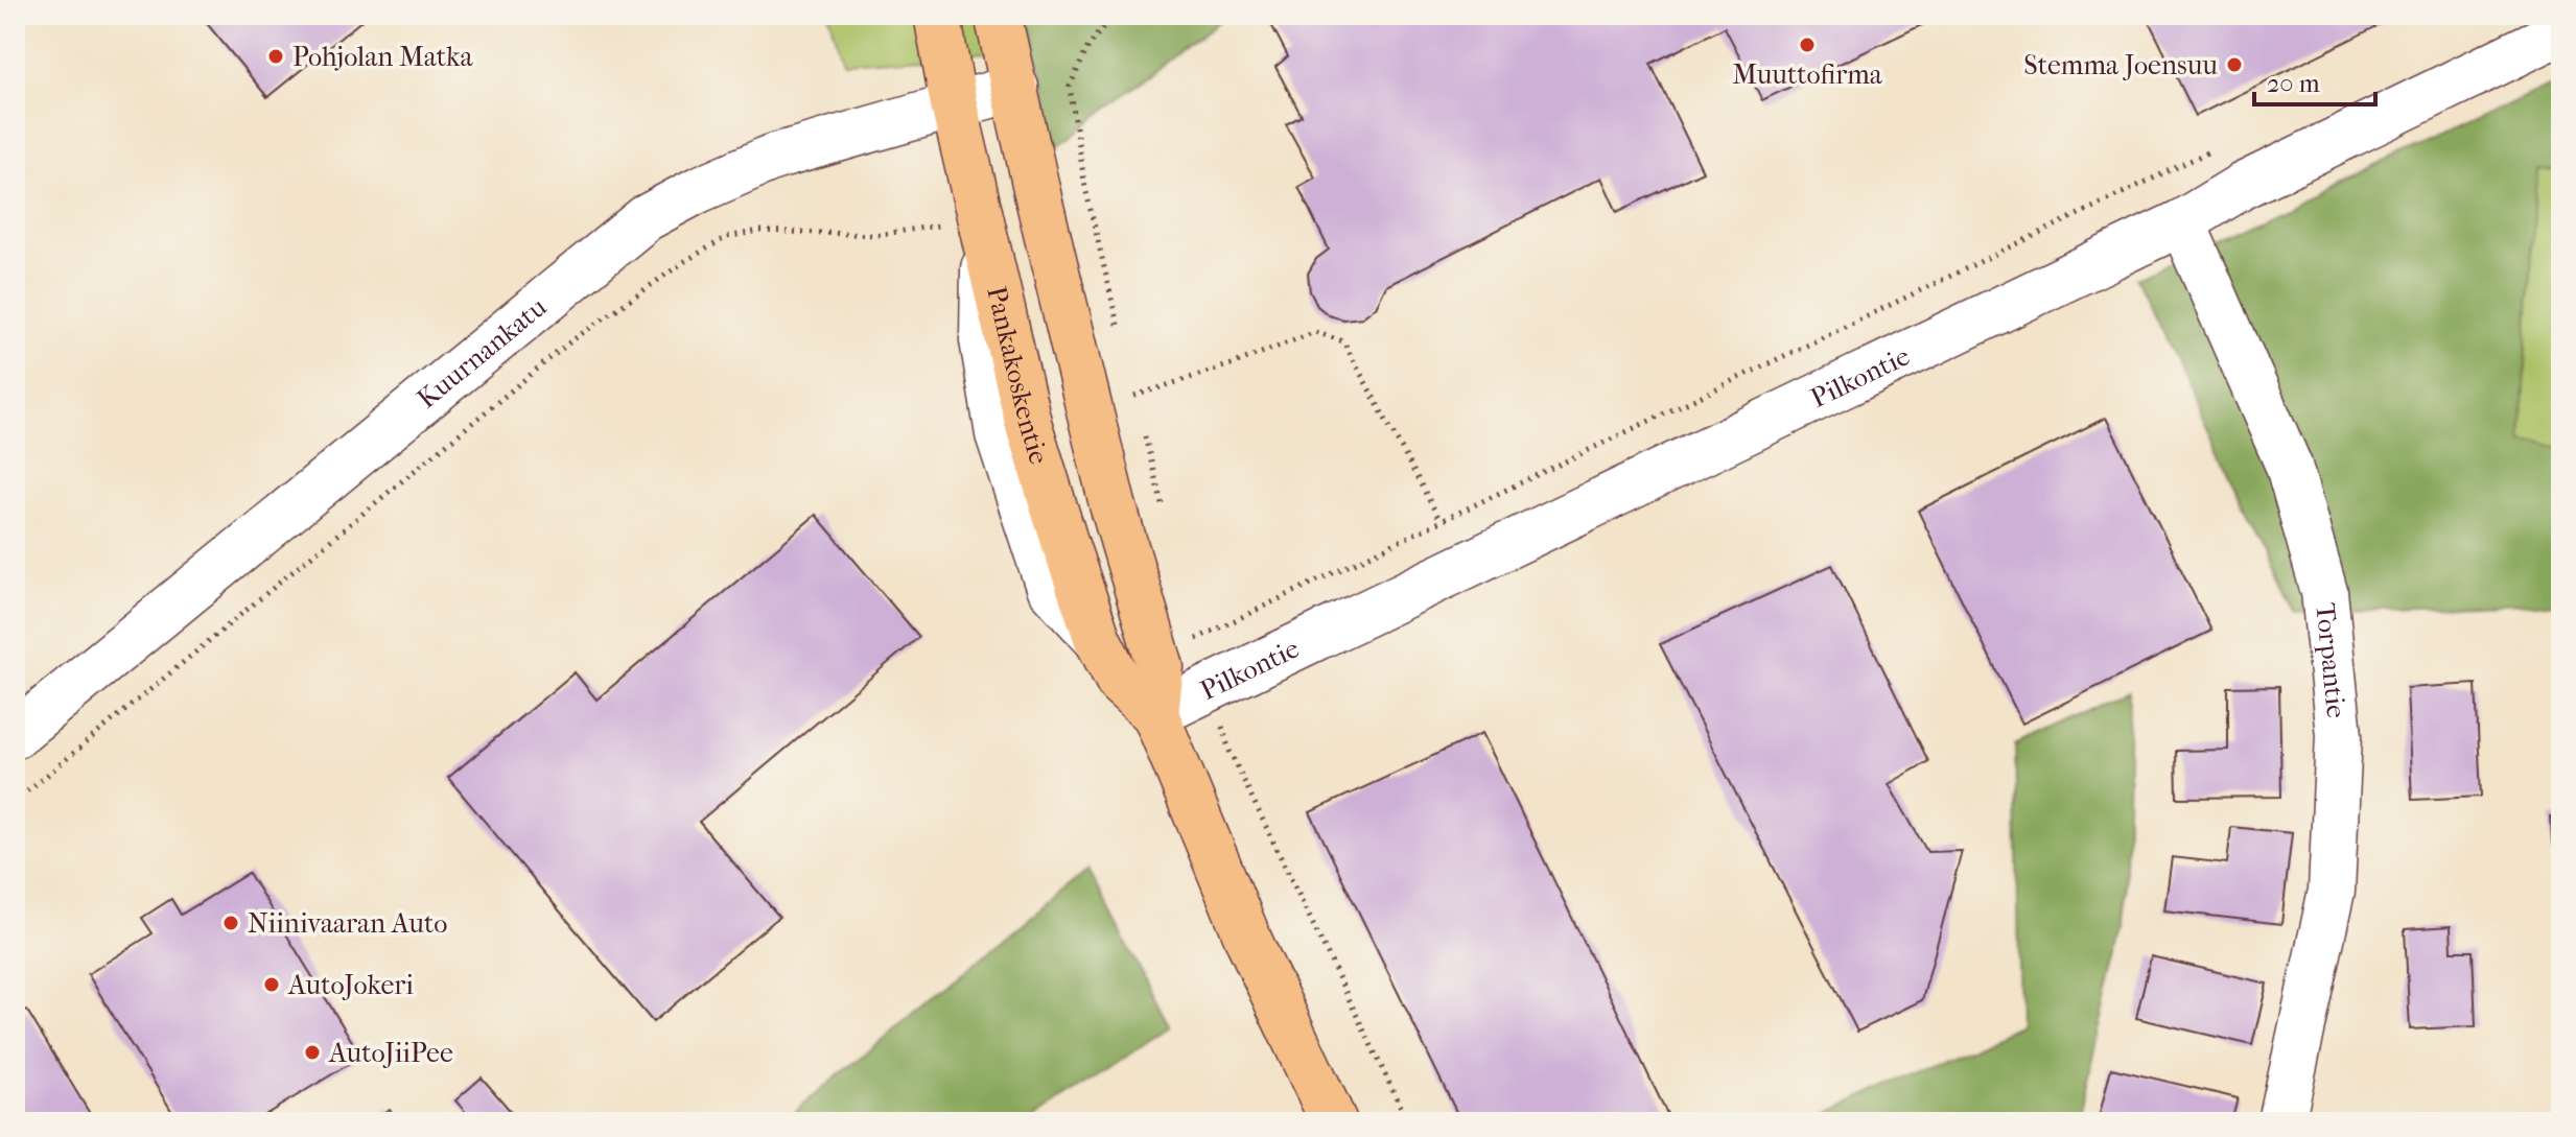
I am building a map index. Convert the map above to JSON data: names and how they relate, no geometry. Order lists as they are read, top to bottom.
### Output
{
  "streets": {
    "main road": ["Pankakoskentie"],
    "street": ["Kuurnankatu", "Pilkontie", "Torpantie"]
  },
  "crossings": [
    ["Kuurnankatu", "Pankakoskentie"],
    ["Pankakoskentie", "Pilkontie"],
    ["Pilkontie", "Torpantie"]
  ],
  "places": [
    "Muuttofirma",
    "Pohjolan Matka",
    "Stemma Joensuu",
    "Niinivaaran Auto",
    "AutoJokeri",
    "AutoJiiPee"
  ],
  "scale_bar": "20 m"
}
